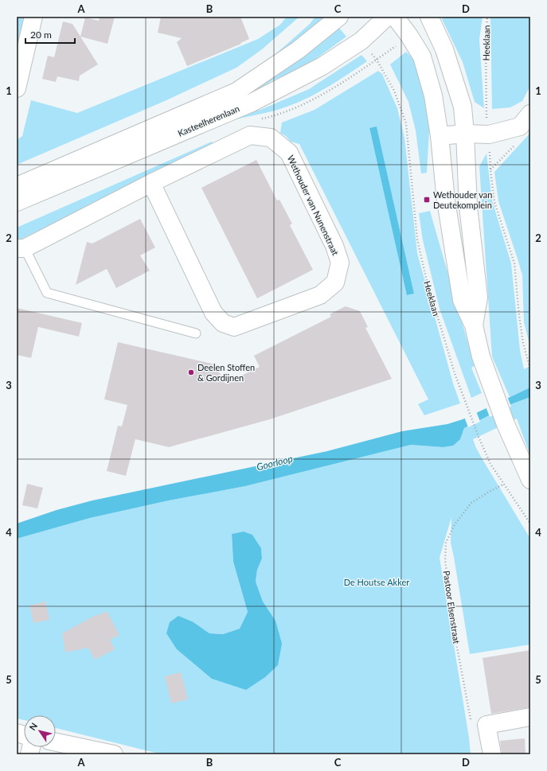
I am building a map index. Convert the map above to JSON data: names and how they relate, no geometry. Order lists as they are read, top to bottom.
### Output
{
  "streets": {
    "main road": ["Kasteelherenlaan", "Wethouder van Nunenstraat"],
    "path": ["Heeklaan", "Pastoor Elsenstraat"]
  },
  "crossings": [
    ["Heeklaan", "Pastoor Elsenstraat"]
  ],
  "water": ["Goorloop"],
  "parks": ["De Houtse Akker"],
  "places": {
    "transit": ["Wethouder van Deutekomplein"],
    "other": ["Deelen Stoffen & Gordijnen"]
  },
  "scale_bar": "20 m",
  "north": "top left",
  "grid": {
    "columns": [
      "A",
      "B",
      "C",
      "D"
    ],
    "rows": [
      "1",
      "2",
      "3",
      "4",
      "5"
    ]
  }
}
